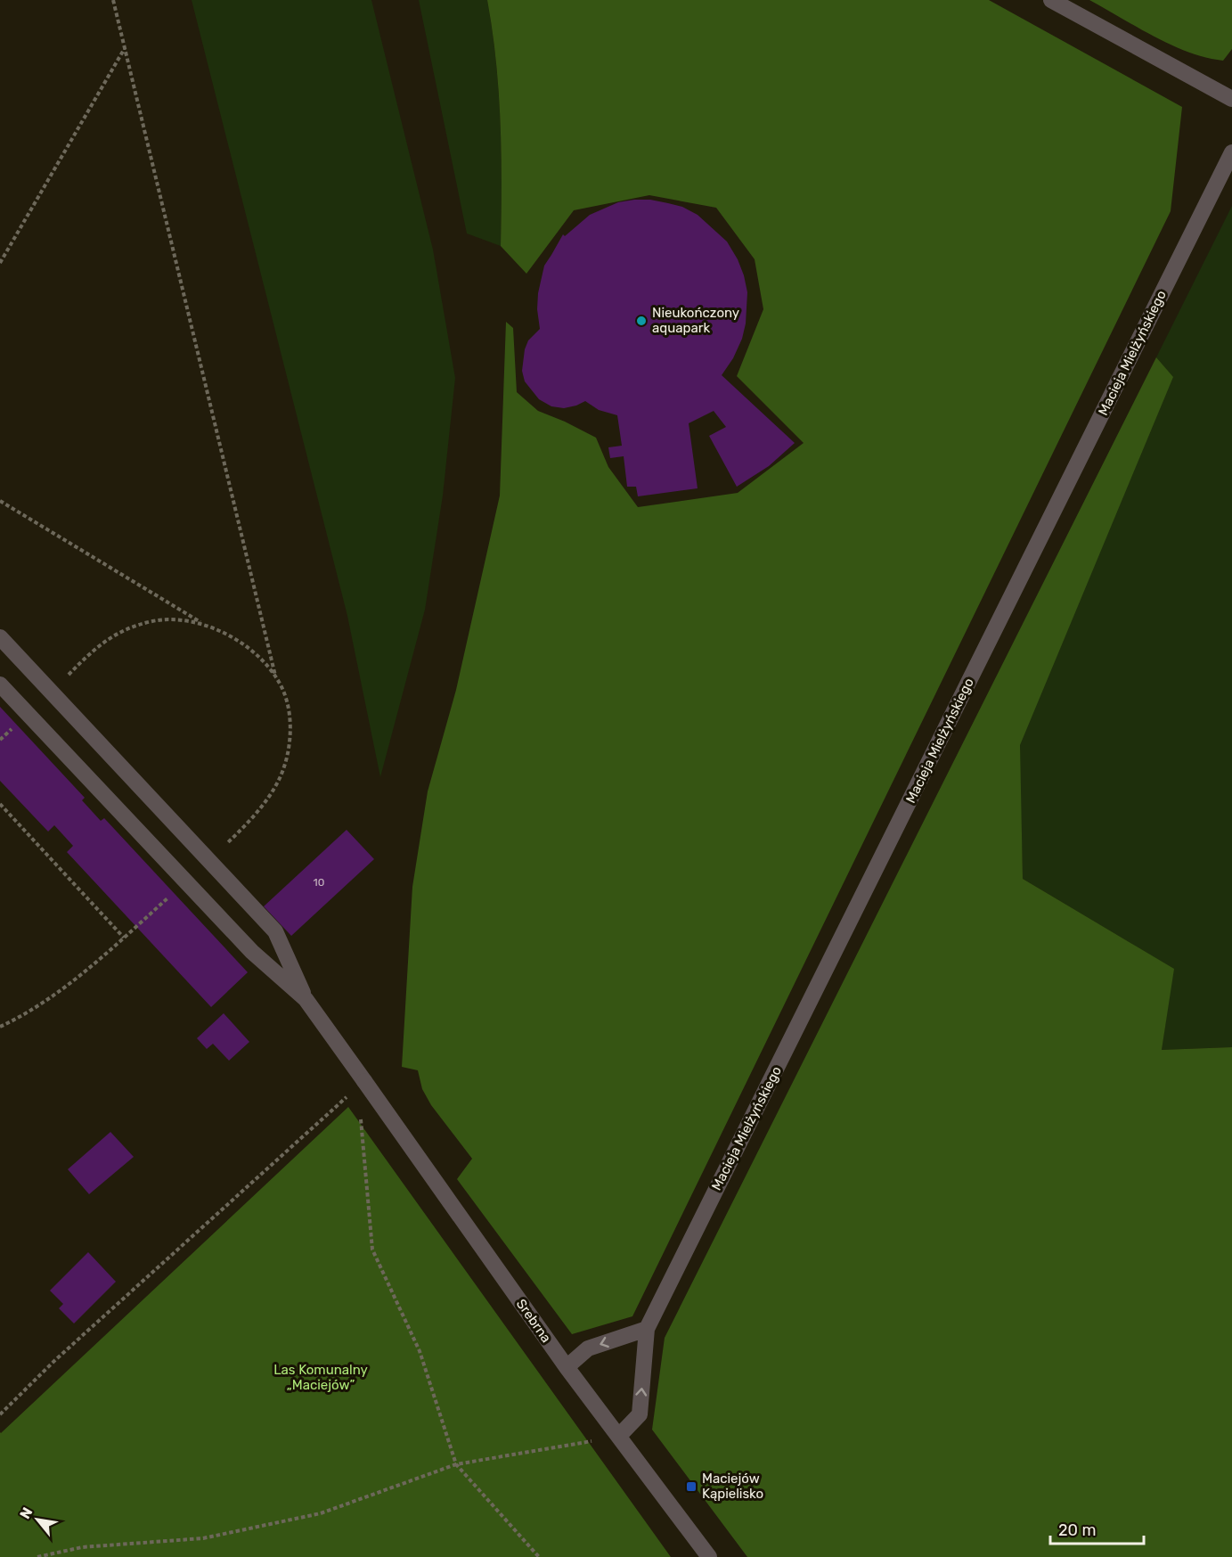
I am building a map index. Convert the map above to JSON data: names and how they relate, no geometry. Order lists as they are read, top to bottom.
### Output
{
  "streets": {
    "street": ["Macieja Mielżyńskiego", "Srebrna"]
  },
  "crossings": [
    ["Macieja Mielżyńskiego", "Srebrna"]
  ],
  "parks": ["Las Komunalny „Maciejów”"],
  "places": {
    "other": ["Nieukończony aquapark"],
    "transit": ["Maciejów Kąpielisko"]
  },
  "house_numbers": ["10"],
  "scale_bar": "20 m",
  "north": "top left"
}
